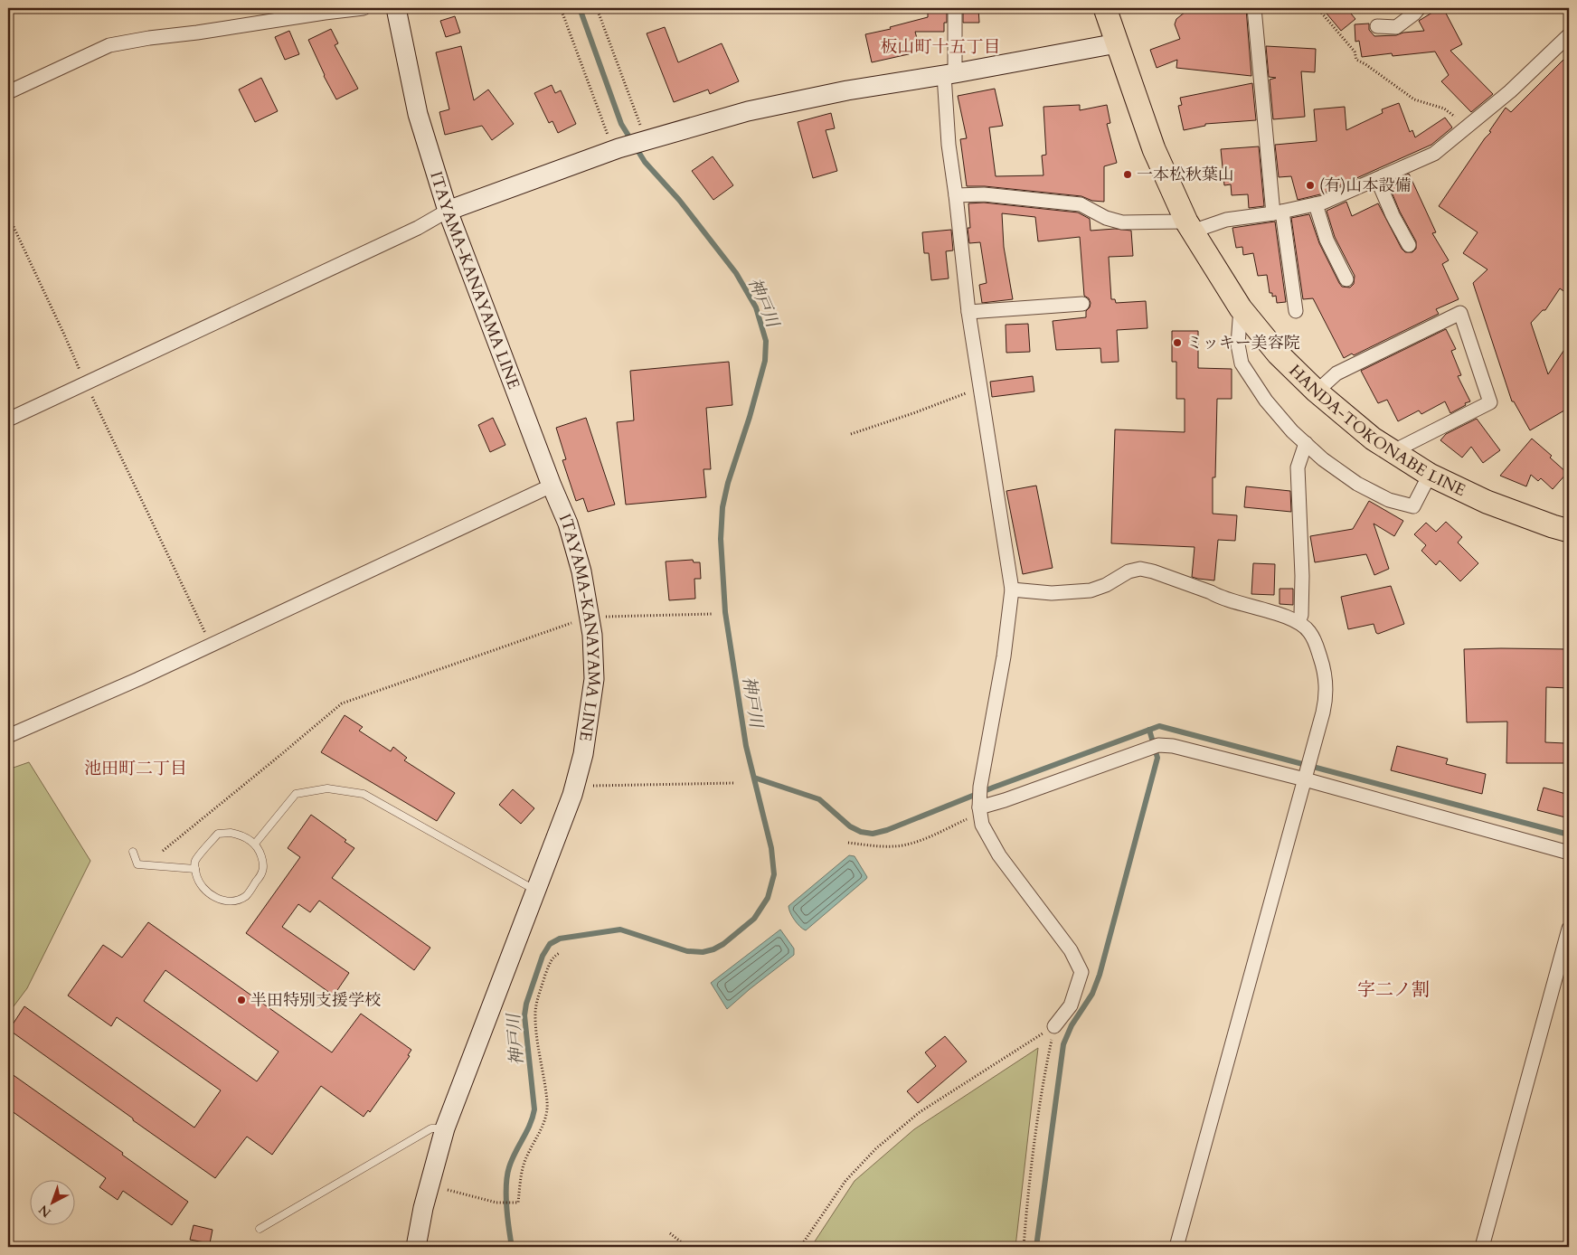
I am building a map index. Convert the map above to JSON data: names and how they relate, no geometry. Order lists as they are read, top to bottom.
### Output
{
  "streets": {
    "main road": ["ITAYAMA-KANAYAMA LINE", "HANDA-TOKONABE LINE"]
  },
  "districts": ["板山町十五丁目", "池田町二丁目", "字二ノ割"],
  "water": ["神戸川"],
  "places": [
    "一本松秋葉山",
    "(有)山本設備",
    "ミッキー美容院",
    "半田特別支援学校"
  ],
  "north": "bottom left"
}
